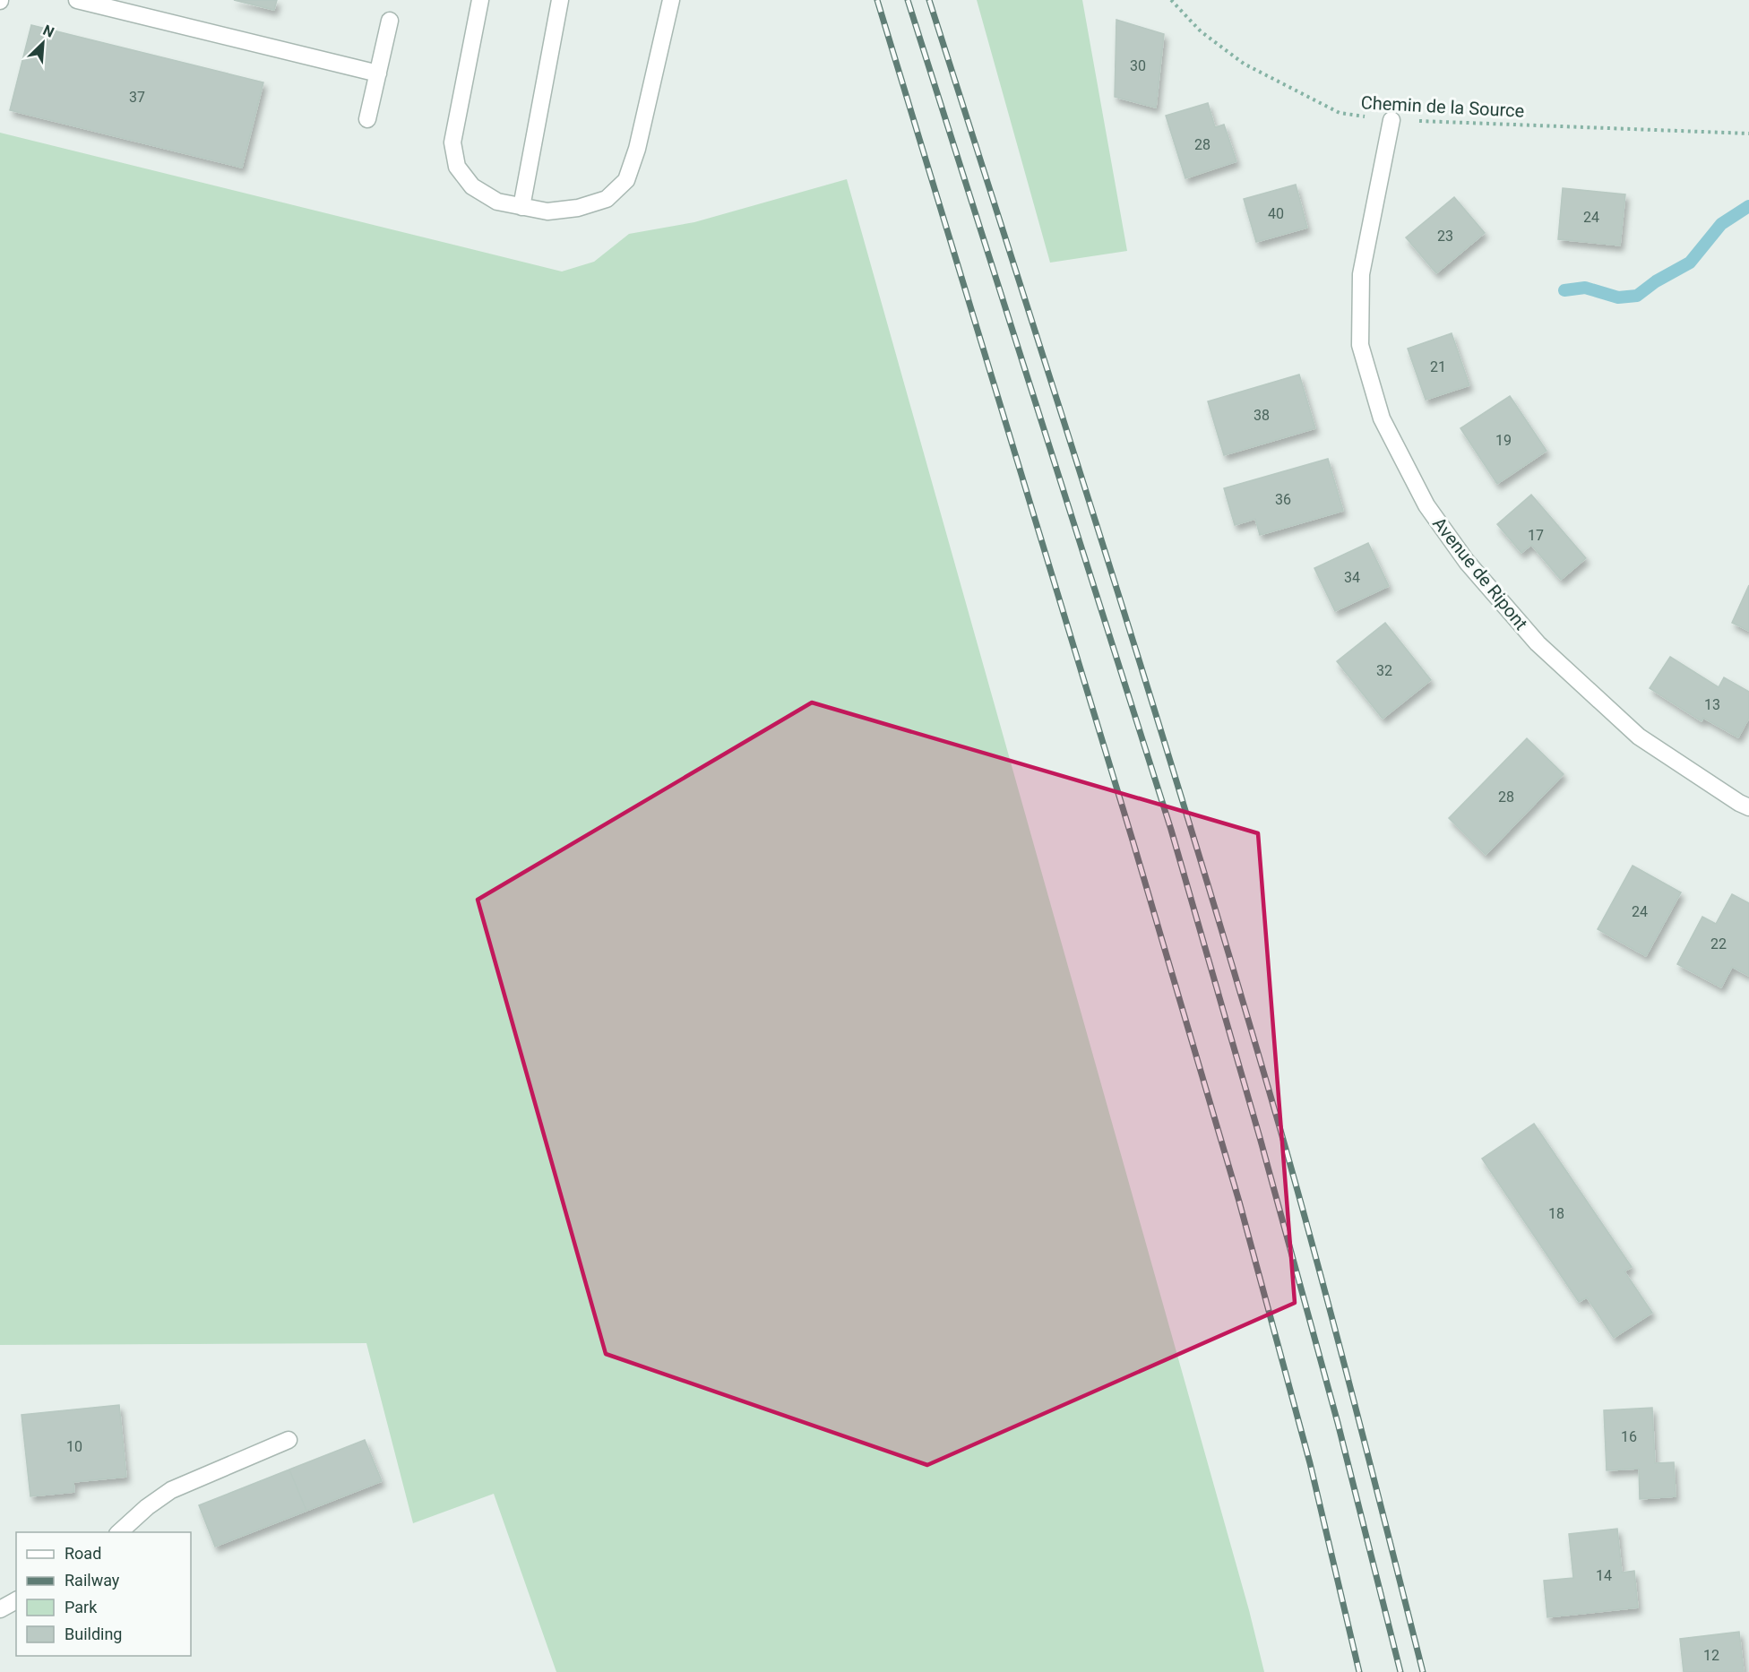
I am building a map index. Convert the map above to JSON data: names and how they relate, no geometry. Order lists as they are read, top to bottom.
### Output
{
  "streets": {
    "street": ["Avenue de Ripont"],
    "path": ["Chemin de la Source"]
  },
  "crossings": [
    ["Chemin de la Source", "Avenue de Ripont"]
  ],
  "house_numbers": [
    "30",
    "37",
    "28",
    "40",
    "24",
    "23",
    "21",
    "38",
    "19",
    "36",
    "17",
    "34",
    "32",
    "13",
    "28",
    "24",
    "22",
    "18",
    "16",
    "10",
    "14",
    "12"
  ],
  "legend": [
    "Road",
    "Railway",
    "Park",
    "Building"
  ],
  "north": "top right"
}
